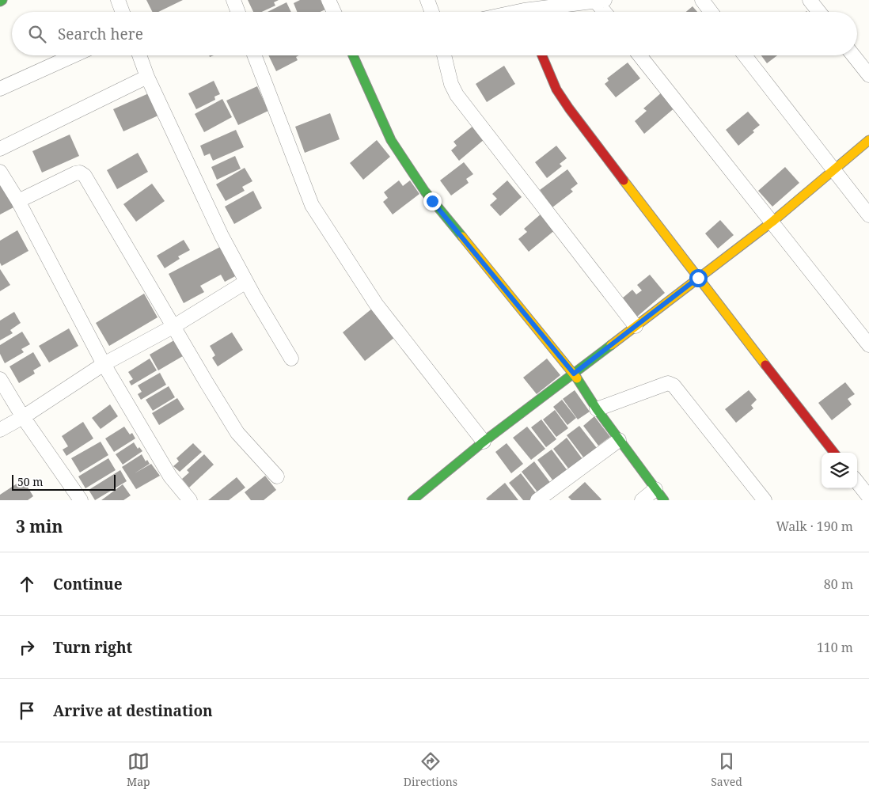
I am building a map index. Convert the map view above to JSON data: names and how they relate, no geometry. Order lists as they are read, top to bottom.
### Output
{
  "scale_bar": "50 m",
  "page": {
    "search": "Search here",
    "scale": "50 m",
    "heading": ["3 min", "Walk · 190 m"],
    "list": [
      ["Continue", "80 m"],
      ["Turn right", "110 m"],
      "Arrive at destination"
    ],
    "nav": ["Map", "Directions", "Saved"]
  }
}
